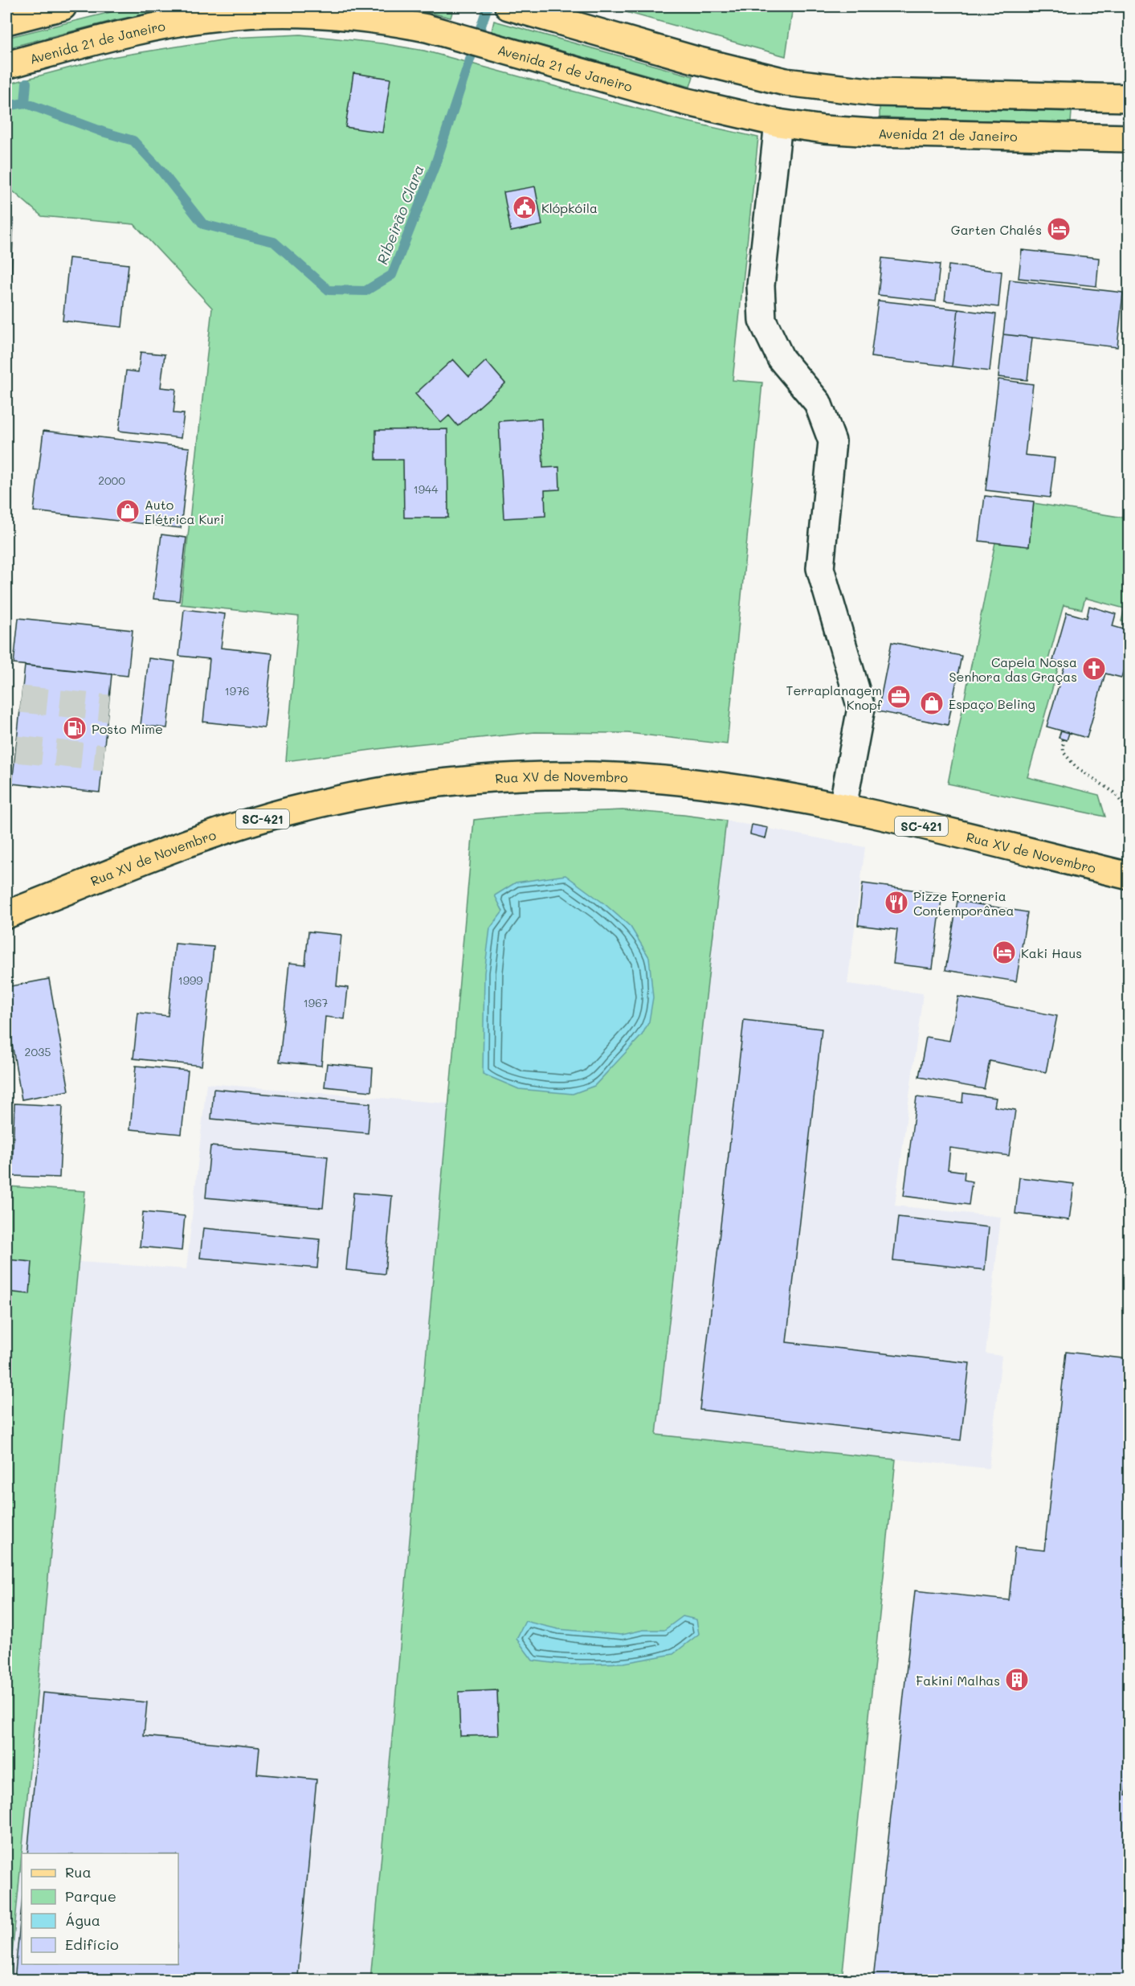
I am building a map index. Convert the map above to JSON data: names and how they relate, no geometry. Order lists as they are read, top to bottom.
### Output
{
  "streets": {
    "main road": ["Avenida 21 de Janeiro", "Rua XV de Novembro", "SC-421"]
  },
  "water": ["Ribeirão Clara"],
  "places": {
    "public building": ["Klópkóila"],
    "hotel": ["Garten Chalés", "Kaki Haus"],
    "shop": ["Auto Elétrica Kuri", "Espaço Beling"],
    "church": ["Capela Nossa Senhora das Graças"],
    "office": ["Terraplanagem Knopf"],
    "fuel station": ["Posto Mime"],
    "restaurant": ["Pizze Forneria Contemporânea"],
    "building": ["Fakini Malhas"]
  },
  "house_numbers": [
    "2000",
    "1944",
    "1976",
    "1999",
    "1967",
    "2035"
  ],
  "legend": [
    "Rua",
    "Parque",
    "Água",
    "Edifício"
  ]
}
